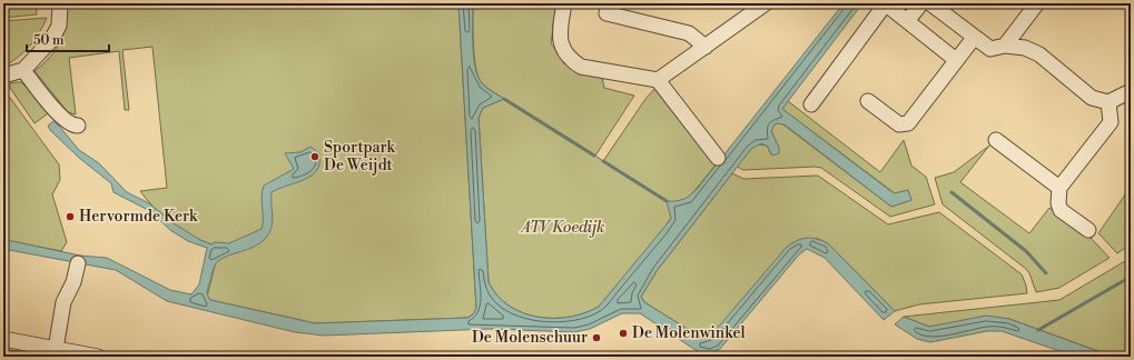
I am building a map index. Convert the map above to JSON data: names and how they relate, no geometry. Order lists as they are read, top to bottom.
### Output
{
  "parks": ["ATV Koedijk"],
  "places": [
    "Sportpark De Weijdt",
    "Hervormde Kerk",
    "De Molenwinkel",
    "De Molenschuur"
  ],
  "scale_bar": "50 m"
}
